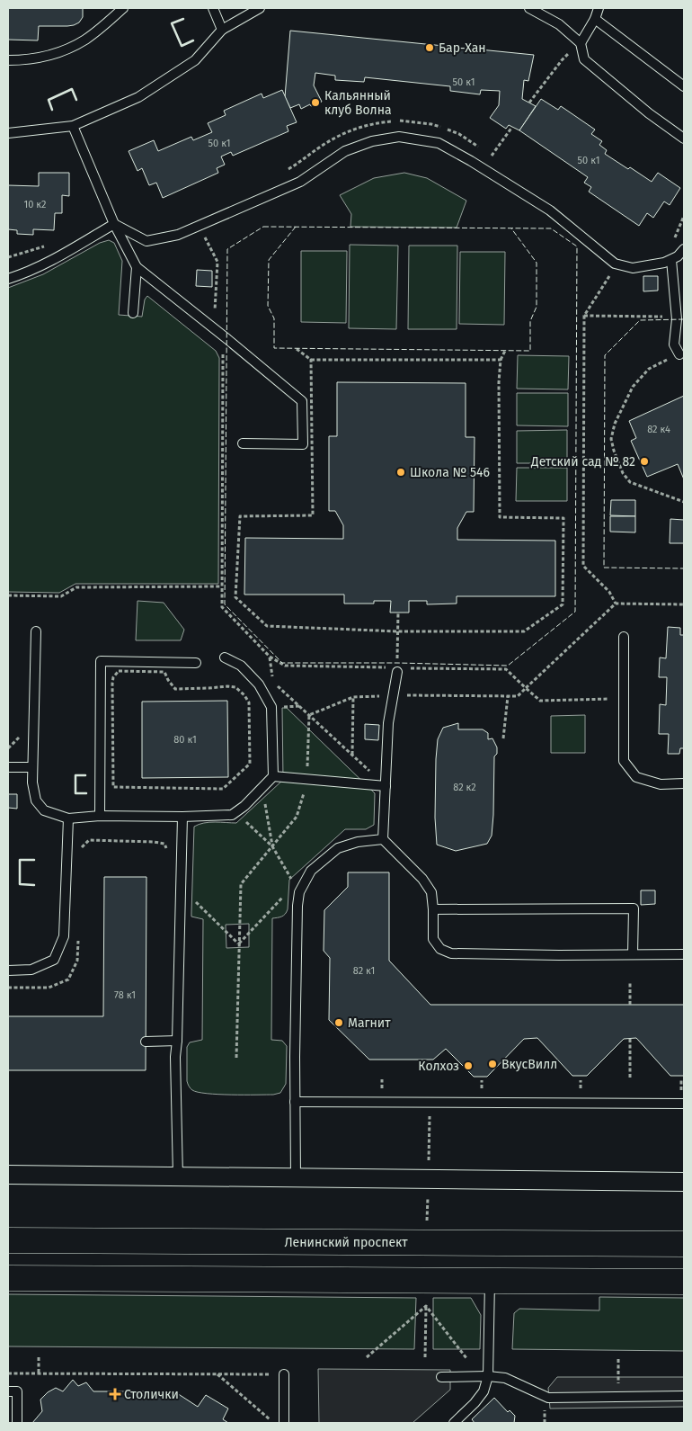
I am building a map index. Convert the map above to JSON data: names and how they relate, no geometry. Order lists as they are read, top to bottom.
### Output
{
  "streets": {
    "main road": ["Ленинский проспект"]
  },
  "places": {
    "other": [
      "Бар-Хан",
      "Кальянный клуб Волна",
      "Детский сад № 82",
      "Школа № 546",
      "Магнит",
      "ВкусВилл",
      "Колхоз"
    ],
    "health": ["Столички"]
  },
  "house_numbers": [
    "50 к1",
    "50 к1",
    "50 к1",
    "10 к2",
    "82 к4",
    "80 к1",
    "82 к2",
    "82 к1",
    "78 к1"
  ]
}
